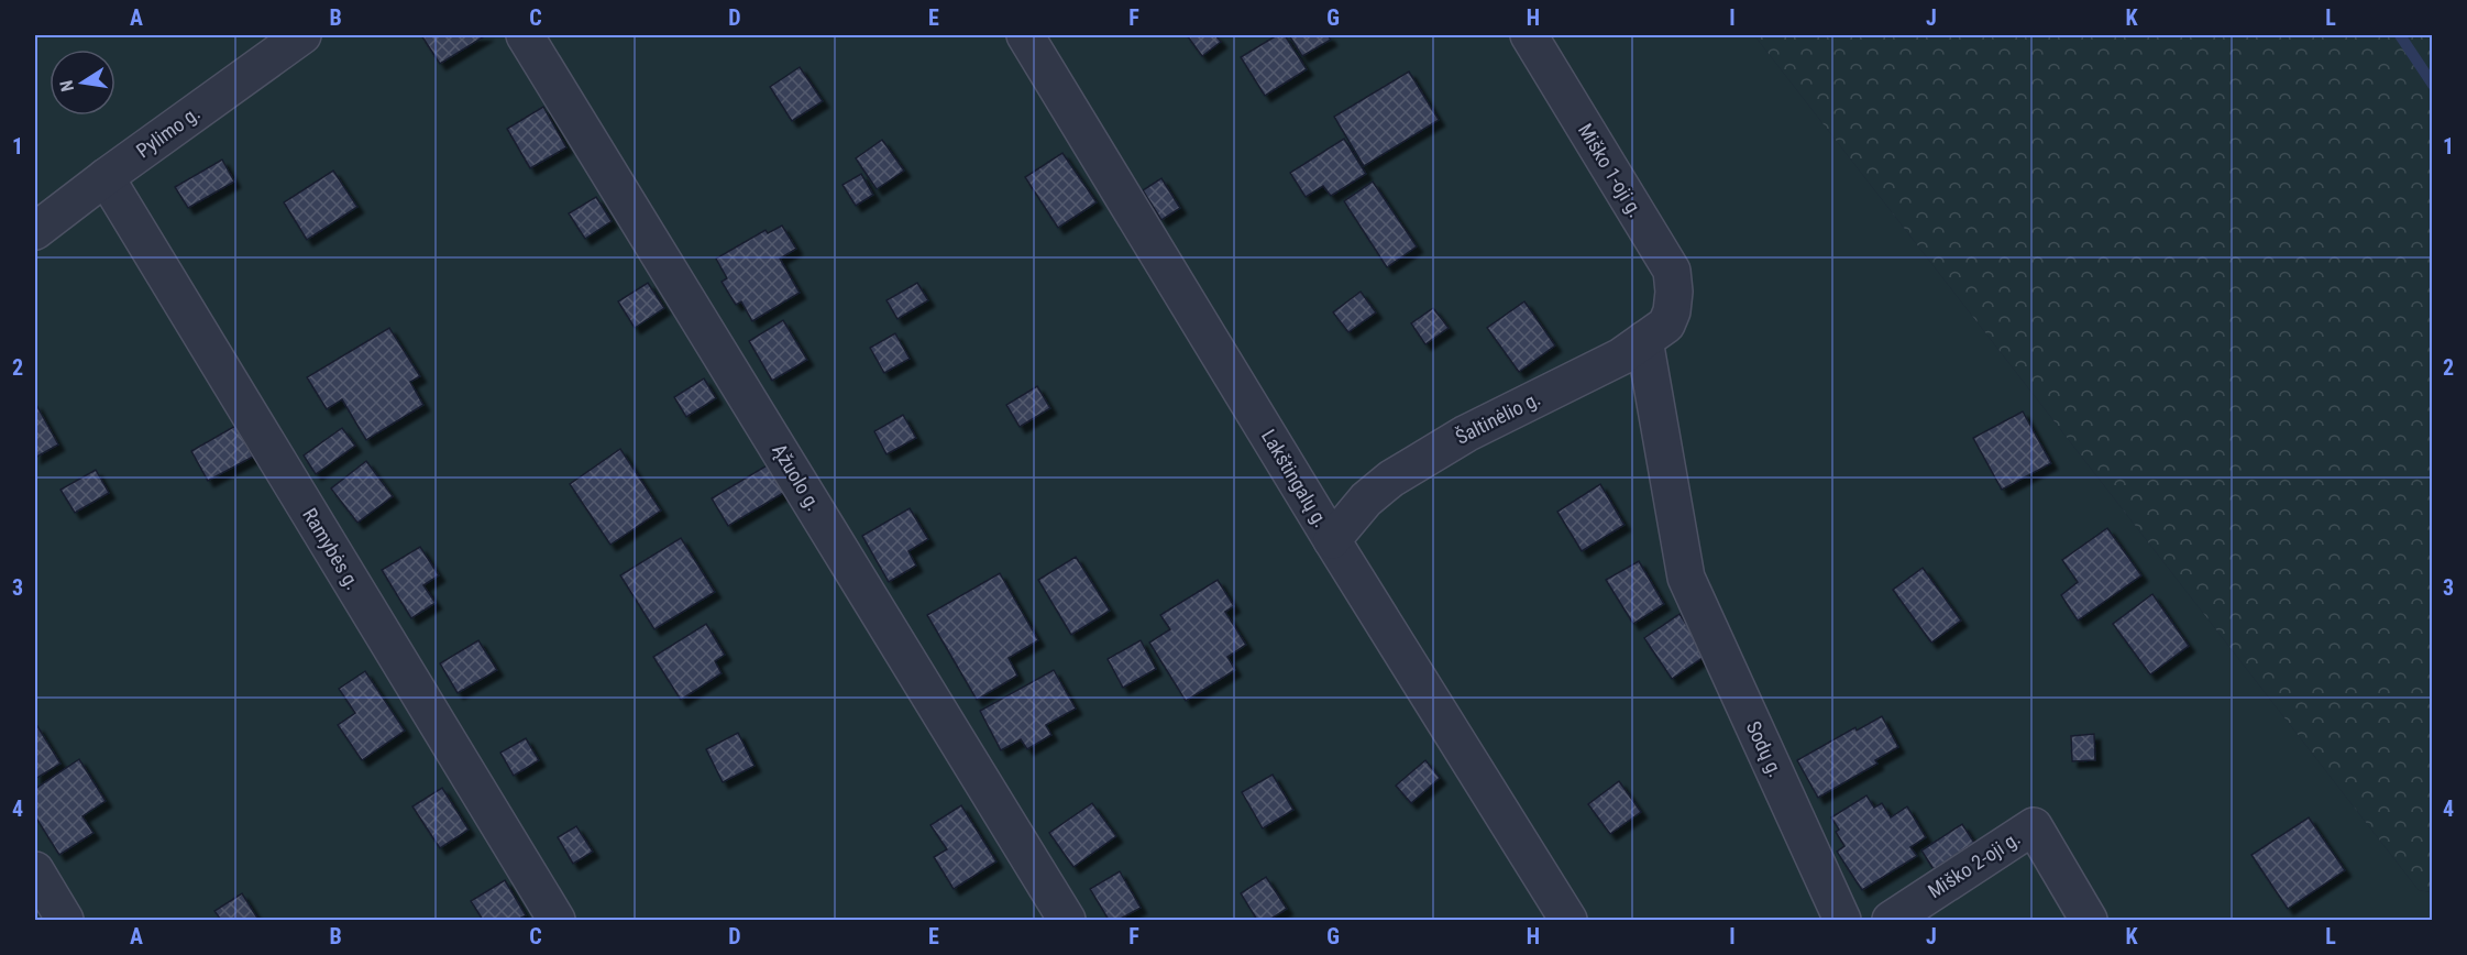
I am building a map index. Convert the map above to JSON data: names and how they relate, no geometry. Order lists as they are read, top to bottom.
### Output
{
  "streets": {
    "street": [
      "Pylimo g.",
      "Miško 1-oji g.",
      "Šaltinėlio g.",
      "Ąžuolo g.",
      "Lakštingalų g.",
      "Ramybės g.",
      "Sodų g.",
      "Miško 2-oji g."
    ]
  },
  "crossings": [
    ["Pylimo g.", "Ramybės g."],
    ["Miško 1-oji g.", "Šaltinėlio g."],
    ["Šaltinėlio g.", "Lakštingalų g."],
    ["Šaltinėlio g.", "Sodų g."]
  ],
  "north": "left",
  "grid": {
    "columns": [
      "A",
      "B",
      "C",
      "D",
      "E",
      "F",
      "G",
      "H",
      "I",
      "J",
      "K",
      "L"
    ],
    "rows": [
      "1",
      "2",
      "3",
      "4"
    ]
  }
}
